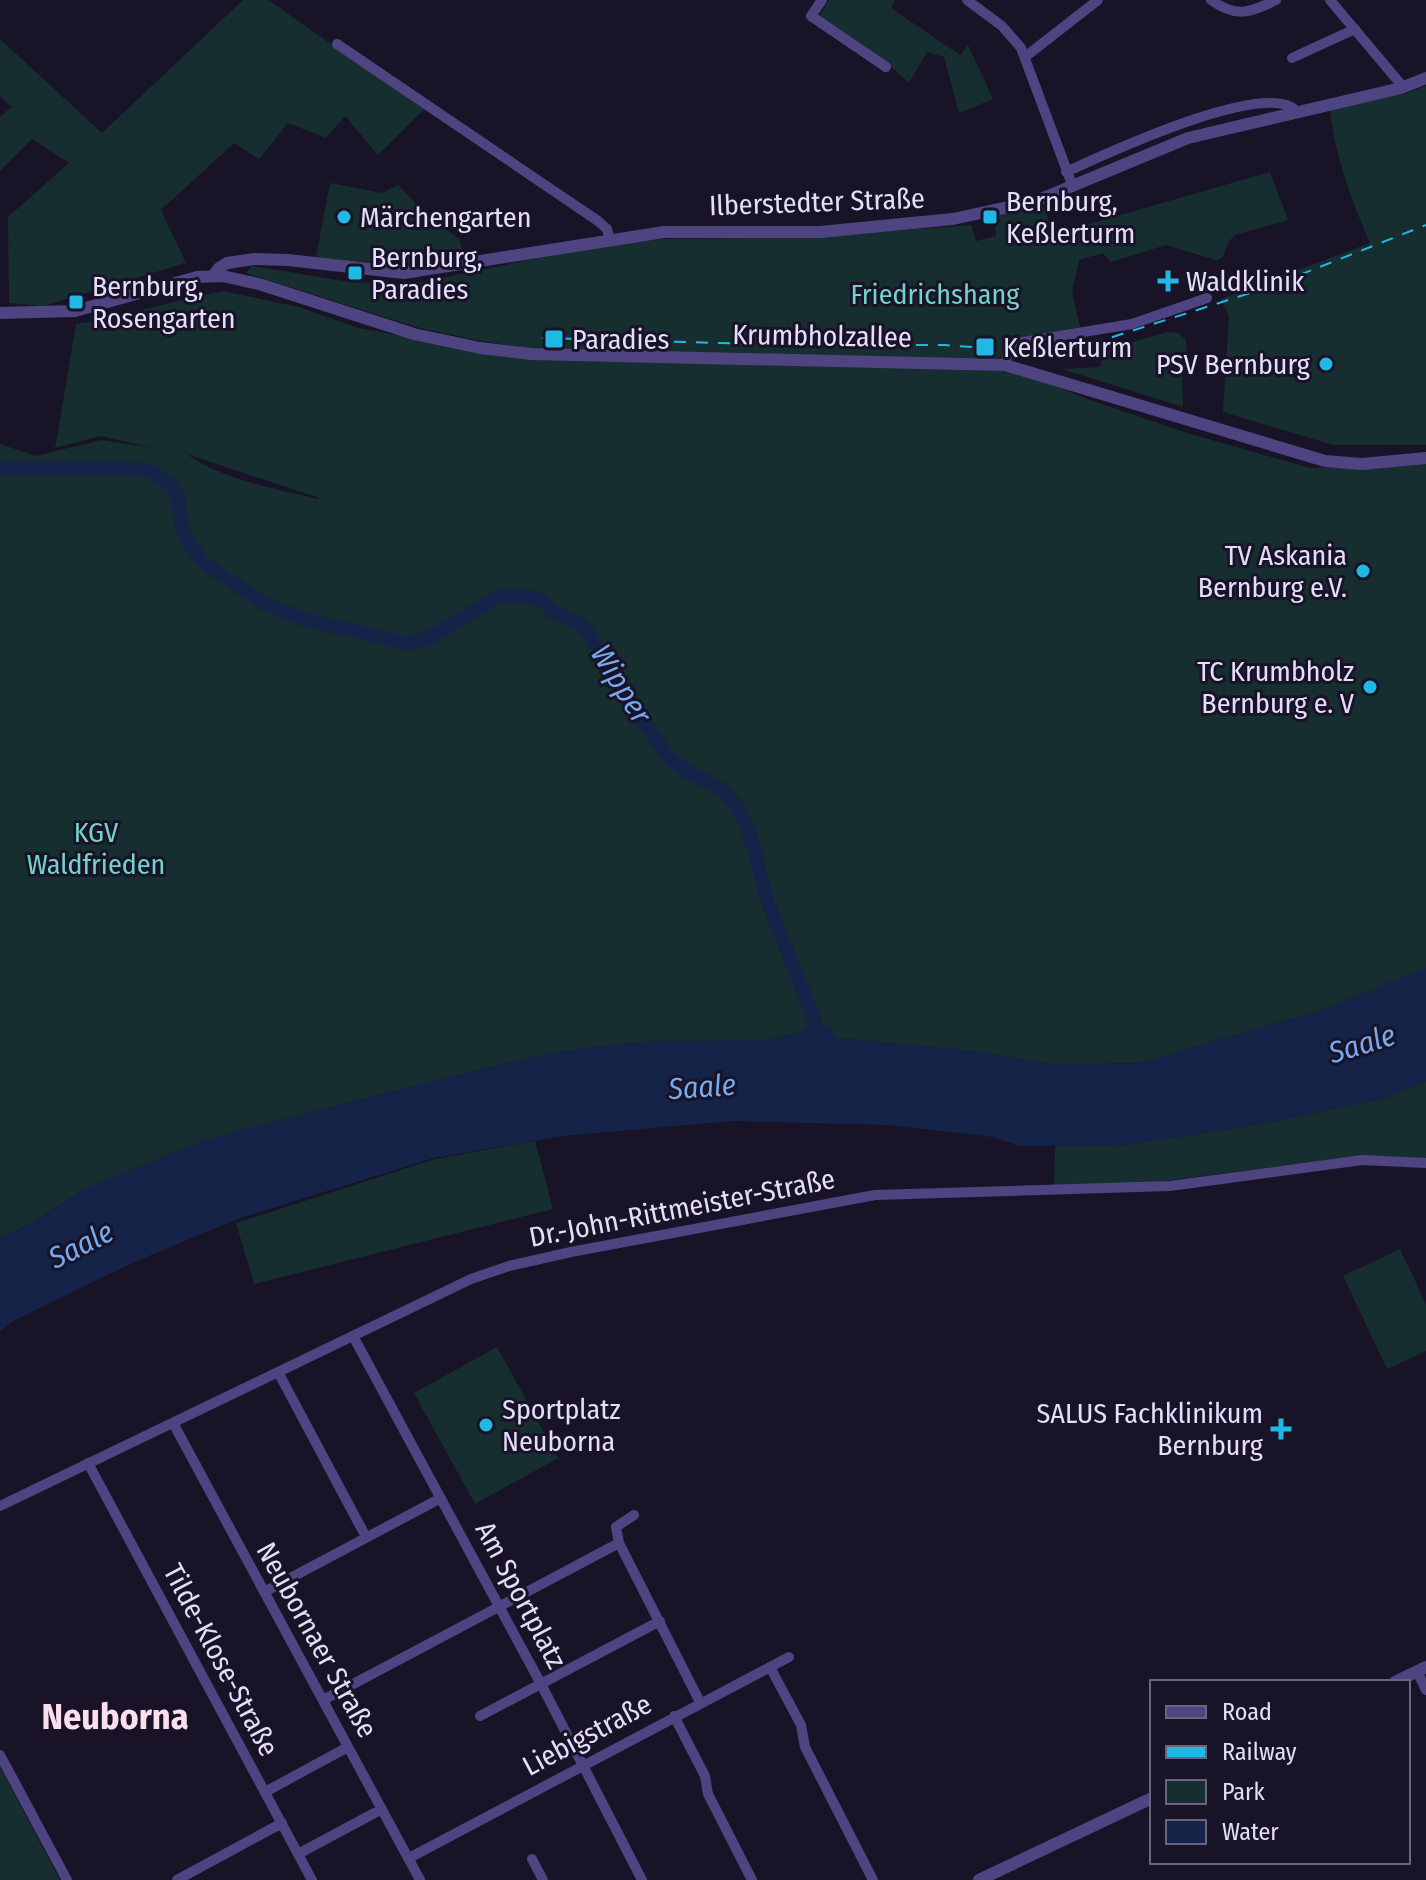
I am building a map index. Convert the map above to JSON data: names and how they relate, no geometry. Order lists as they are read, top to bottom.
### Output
{
  "streets": {
    "street": [
      "Ilberstedter Straße",
      "Krumbholzallee",
      "Dr.-John-Rittmeister-Straße",
      "Am Sportplatz",
      "Neubornaer Straße",
      "Tilde-Klose-Straße",
      "Liebigstraße"
    ]
  },
  "crossings": [
    ["Ilberstedter Straße", "Krumbholzallee"],
    ["Dr.-John-Rittmeister-Straße", "Am Sportplatz"],
    ["Dr.-John-Rittmeister-Straße", "Neubornaer Straße"],
    ["Dr.-John-Rittmeister-Straße", "Tilde-Klose-Straße"],
    ["Am Sportplatz", "Liebigstraße"],
    ["Neubornaer Straße", "Liebigstraße"]
  ],
  "districts": ["Neuborna"],
  "water": ["Wipper", "Saale"],
  "parks": ["Friedrichshang", "KGV Waldfrieden"],
  "places": {
    "other": [
      "Märchengarten",
      "PSV Bernburg",
      "TV Askania Bernburg e.V.",
      "TC Krumbholz Bernburg e. V",
      "Sportplatz Neuborna"
    ],
    "transit": [
      "Bernburg, Keßlerturm",
      "Bernburg, Paradies",
      "Bernburg, Rosengarten",
      "Paradies",
      "Keßlerturm"
    ],
    "health": ["Waldklinik", "SALUS Fachklinikum Bernburg"]
  },
  "legend": [
    "Road",
    "Railway",
    "Park",
    "Water"
  ]
}
